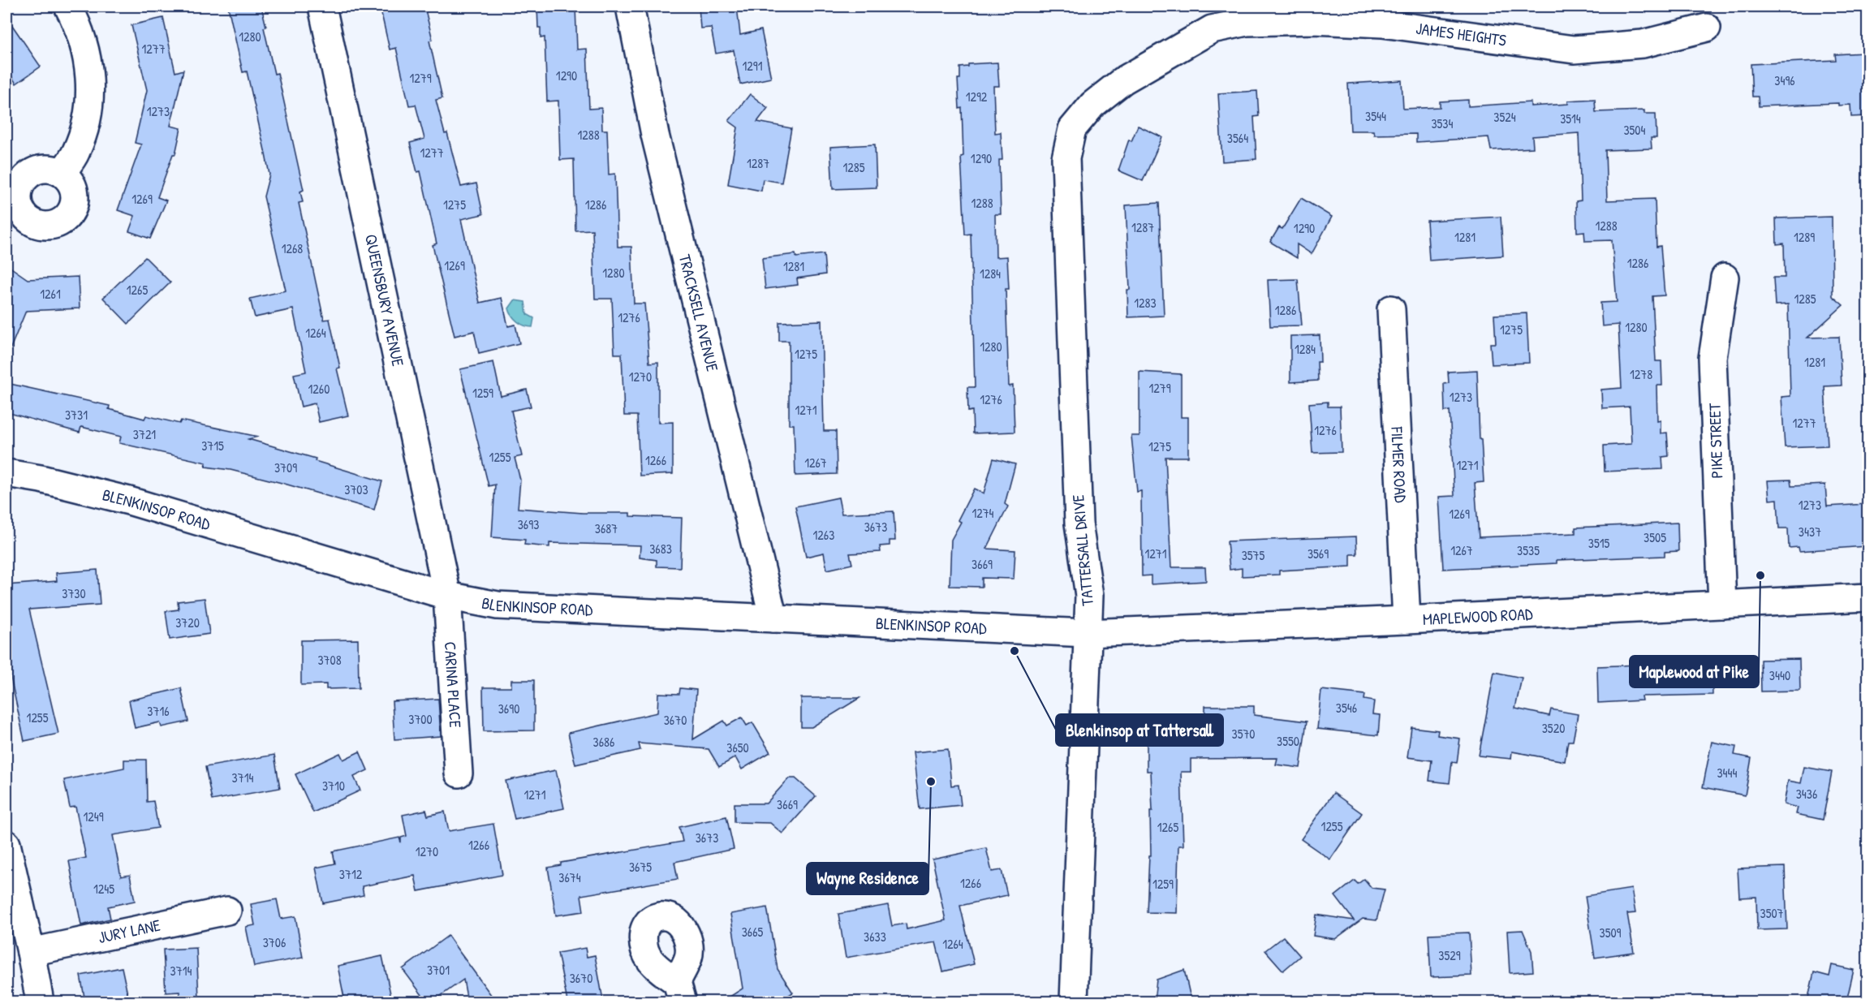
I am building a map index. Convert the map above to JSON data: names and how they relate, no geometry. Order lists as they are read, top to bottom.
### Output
{
  "streets": {
    "street": [
      "JAMES HEIGHTS",
      "QUEENSBURY AVENUE",
      "TRACKSELL AVENUE",
      "PIKE STREET",
      "FILMER ROAD",
      "BLENKINSOP ROAD",
      "TATTERSALL DRIVE",
      "MAPLEWOOD ROAD",
      "CARINA PLACE",
      "JURY LANE"
    ]
  },
  "crossings": [
    ["JAMES HEIGHTS", "TATTERSALL DRIVE"],
    ["QUEENSBURY AVENUE", "BLENKINSOP ROAD"],
    ["QUEENSBURY AVENUE", "CARINA PLACE"],
    ["TRACKSELL AVENUE", "BLENKINSOP ROAD"],
    ["PIKE STREET", "MAPLEWOOD ROAD"],
    ["FILMER ROAD", "MAPLEWOOD ROAD"],
    ["BLENKINSOP ROAD", "TATTERSALL DRIVE"],
    ["BLENKINSOP ROAD", "MAPLEWOOD ROAD"],
    ["BLENKINSOP ROAD", "CARINA PLACE"],
    ["TATTERSALL DRIVE", "MAPLEWOOD ROAD"]
  ],
  "places": ["Maplewood at Pike", "Blenkinsop at Tattersall", "Wayne Residence"],
  "house_numbers": [
    "1280",
    "1277",
    "1291",
    "1290",
    "1279",
    "3496",
    "1292",
    "1273",
    "3544",
    "3524",
    "3514",
    "3534",
    "3504",
    "1288",
    "3564",
    "1277",
    "1290",
    "1287",
    "1285",
    "1269",
    "1288",
    "1275",
    "1286",
    "1288",
    "1287",
    "1290",
    "1281",
    "1289",
    "1268",
    "1286",
    "1269",
    "1281",
    "1280",
    "1284",
    "1265",
    "1261",
    "1285",
    "1283",
    "1286",
    "1276",
    "1280",
    "1275",
    "1264",
    "1280",
    "1284",
    "1275",
    "1281",
    "1278",
    "1270",
    "1279",
    "1260",
    "1259",
    "1273",
    "1276",
    "1271",
    "3731",
    "1277",
    "1276",
    "3721",
    "3715",
    "1275",
    "1255",
    "1266",
    "1267",
    "1271",
    "3709",
    "3703",
    "1273",
    "1274",
    "1269",
    "3693",
    "3673",
    "3687",
    "3437",
    "1263",
    "3505",
    "3515",
    "3683",
    "1267",
    "3535",
    "1271",
    "3569",
    "3575",
    "3669",
    "3730",
    "3720",
    "3708",
    "3440",
    "3546",
    "3690",
    "3716",
    "1255",
    "3700",
    "3670",
    "3520",
    "3570",
    "3550",
    "3686",
    "3650",
    "3444",
    "3714",
    "3710",
    "3436",
    "1271",
    "3669",
    "1249",
    "1255",
    "1265",
    "3673",
    "1266",
    "1270",
    "3675",
    "3712",
    "3674",
    "1266",
    "1259",
    "1245",
    "3507",
    "3665",
    "3509",
    "3633",
    "3706",
    "1264",
    "3529",
    "3701",
    "3714",
    "3670"
  ]
}
